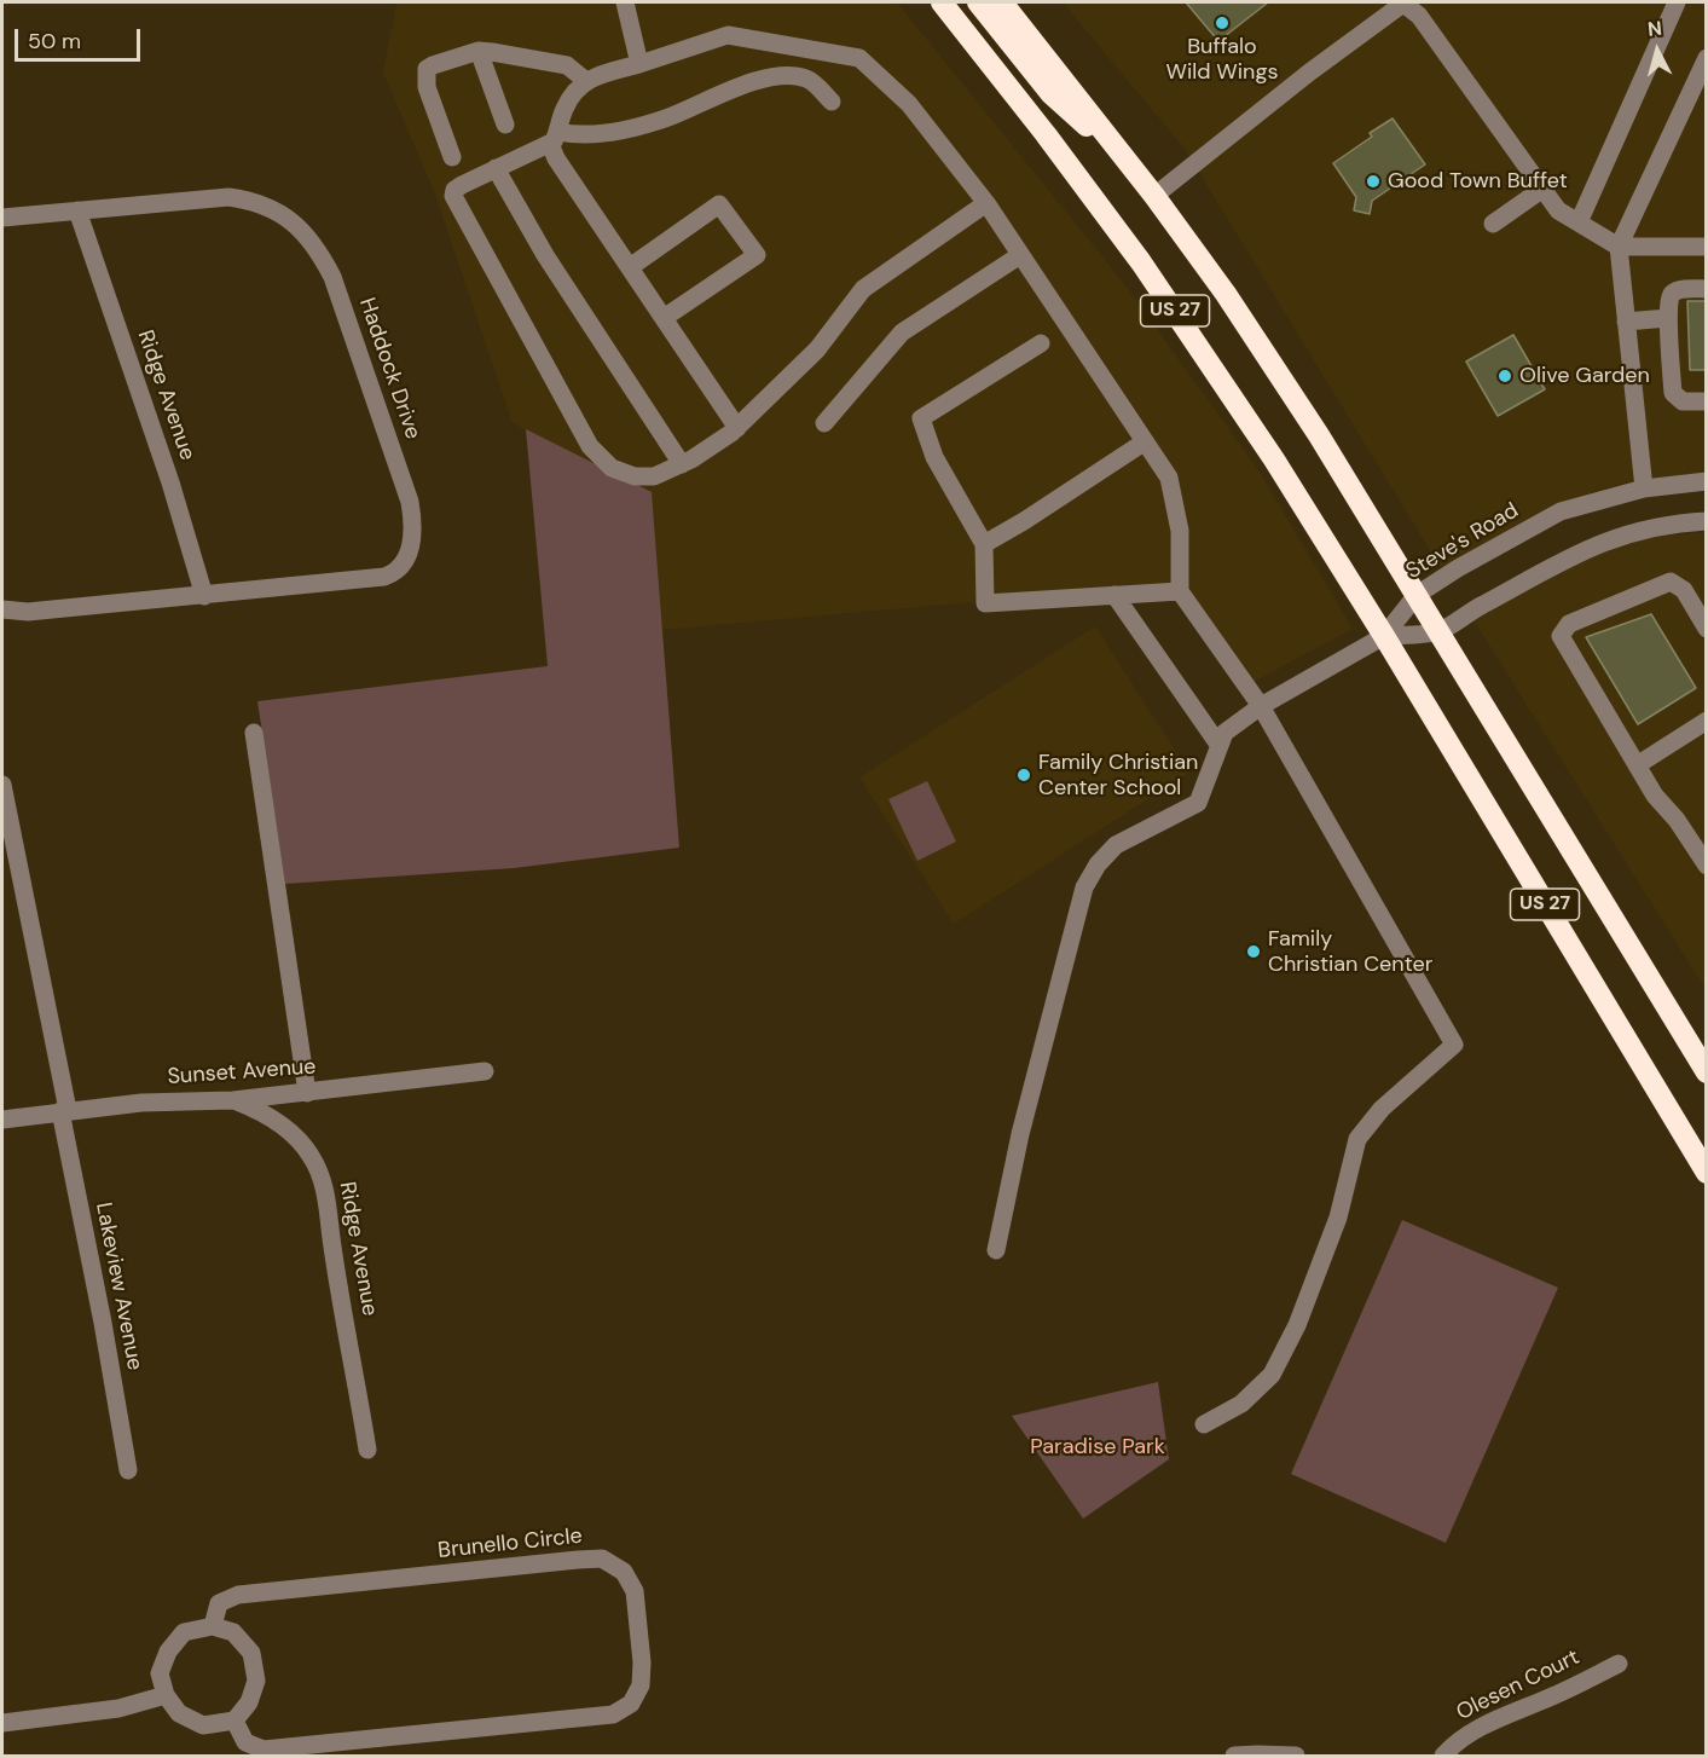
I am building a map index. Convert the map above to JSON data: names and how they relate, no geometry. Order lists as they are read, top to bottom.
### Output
{
  "streets": {
    "highway": ["US 27"],
    "street": [
      "Haddock Drive",
      "Ridge Avenue",
      "Steve's Road",
      "Sunset Avenue",
      "Lakeview Avenue",
      "Brunello Circle",
      "Olesen Court"
    ]
  },
  "crossings": [
    ["US 27", "Steve's Road"],
    ["Haddock Drive", "Ridge Avenue"],
    ["Ridge Avenue", "Sunset Avenue"],
    ["Sunset Avenue", "Lakeview Avenue"]
  ],
  "parks": ["Paradise Park"],
  "places": [
    "Buffalo Wild Wings",
    "Good Town Buffet",
    "Olive Garden",
    "Family Christian Center School",
    "Family Christian Center"
  ],
  "scale_bar": "50 m",
  "north": "top"
}
